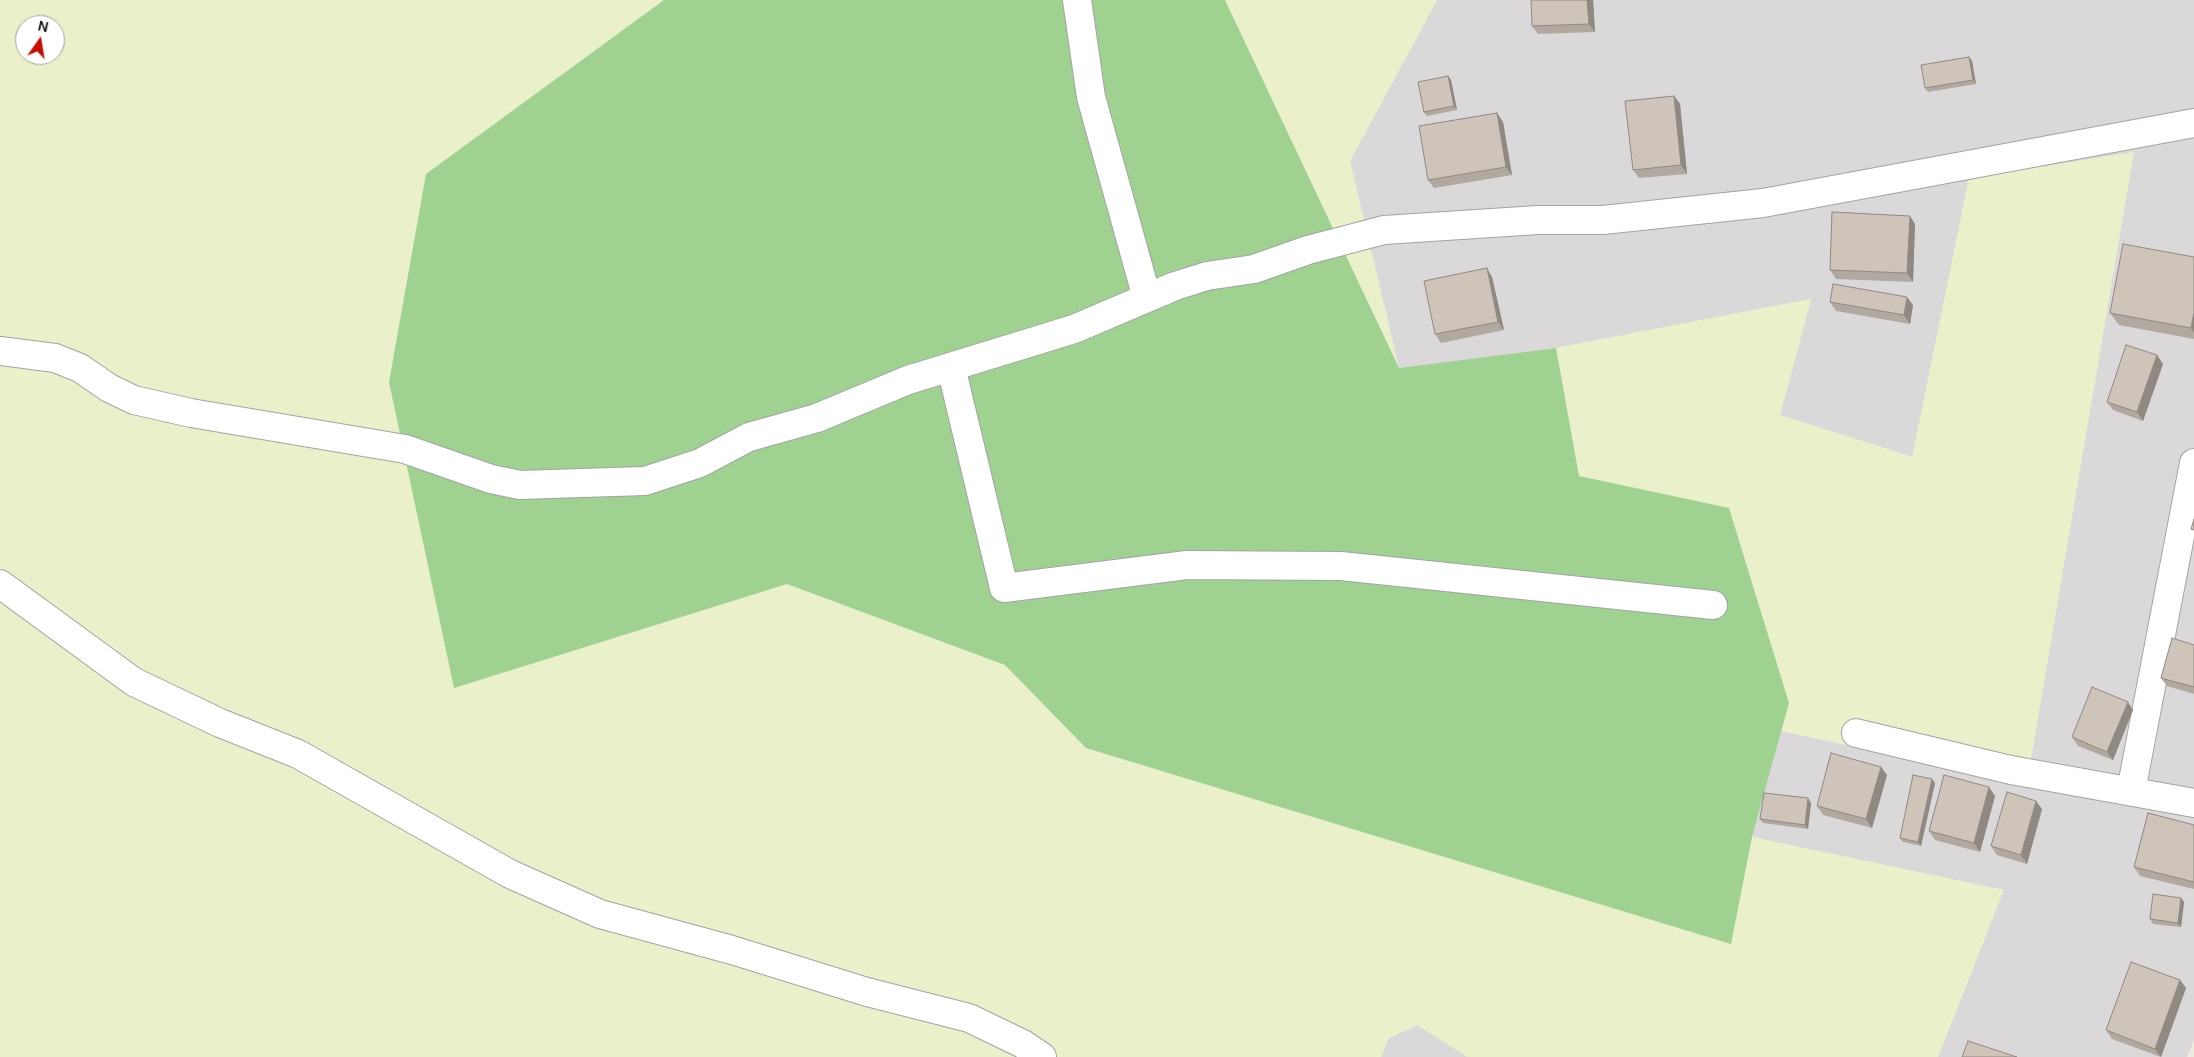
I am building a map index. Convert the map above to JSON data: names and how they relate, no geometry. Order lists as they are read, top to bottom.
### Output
{
  "north": "top"
}
